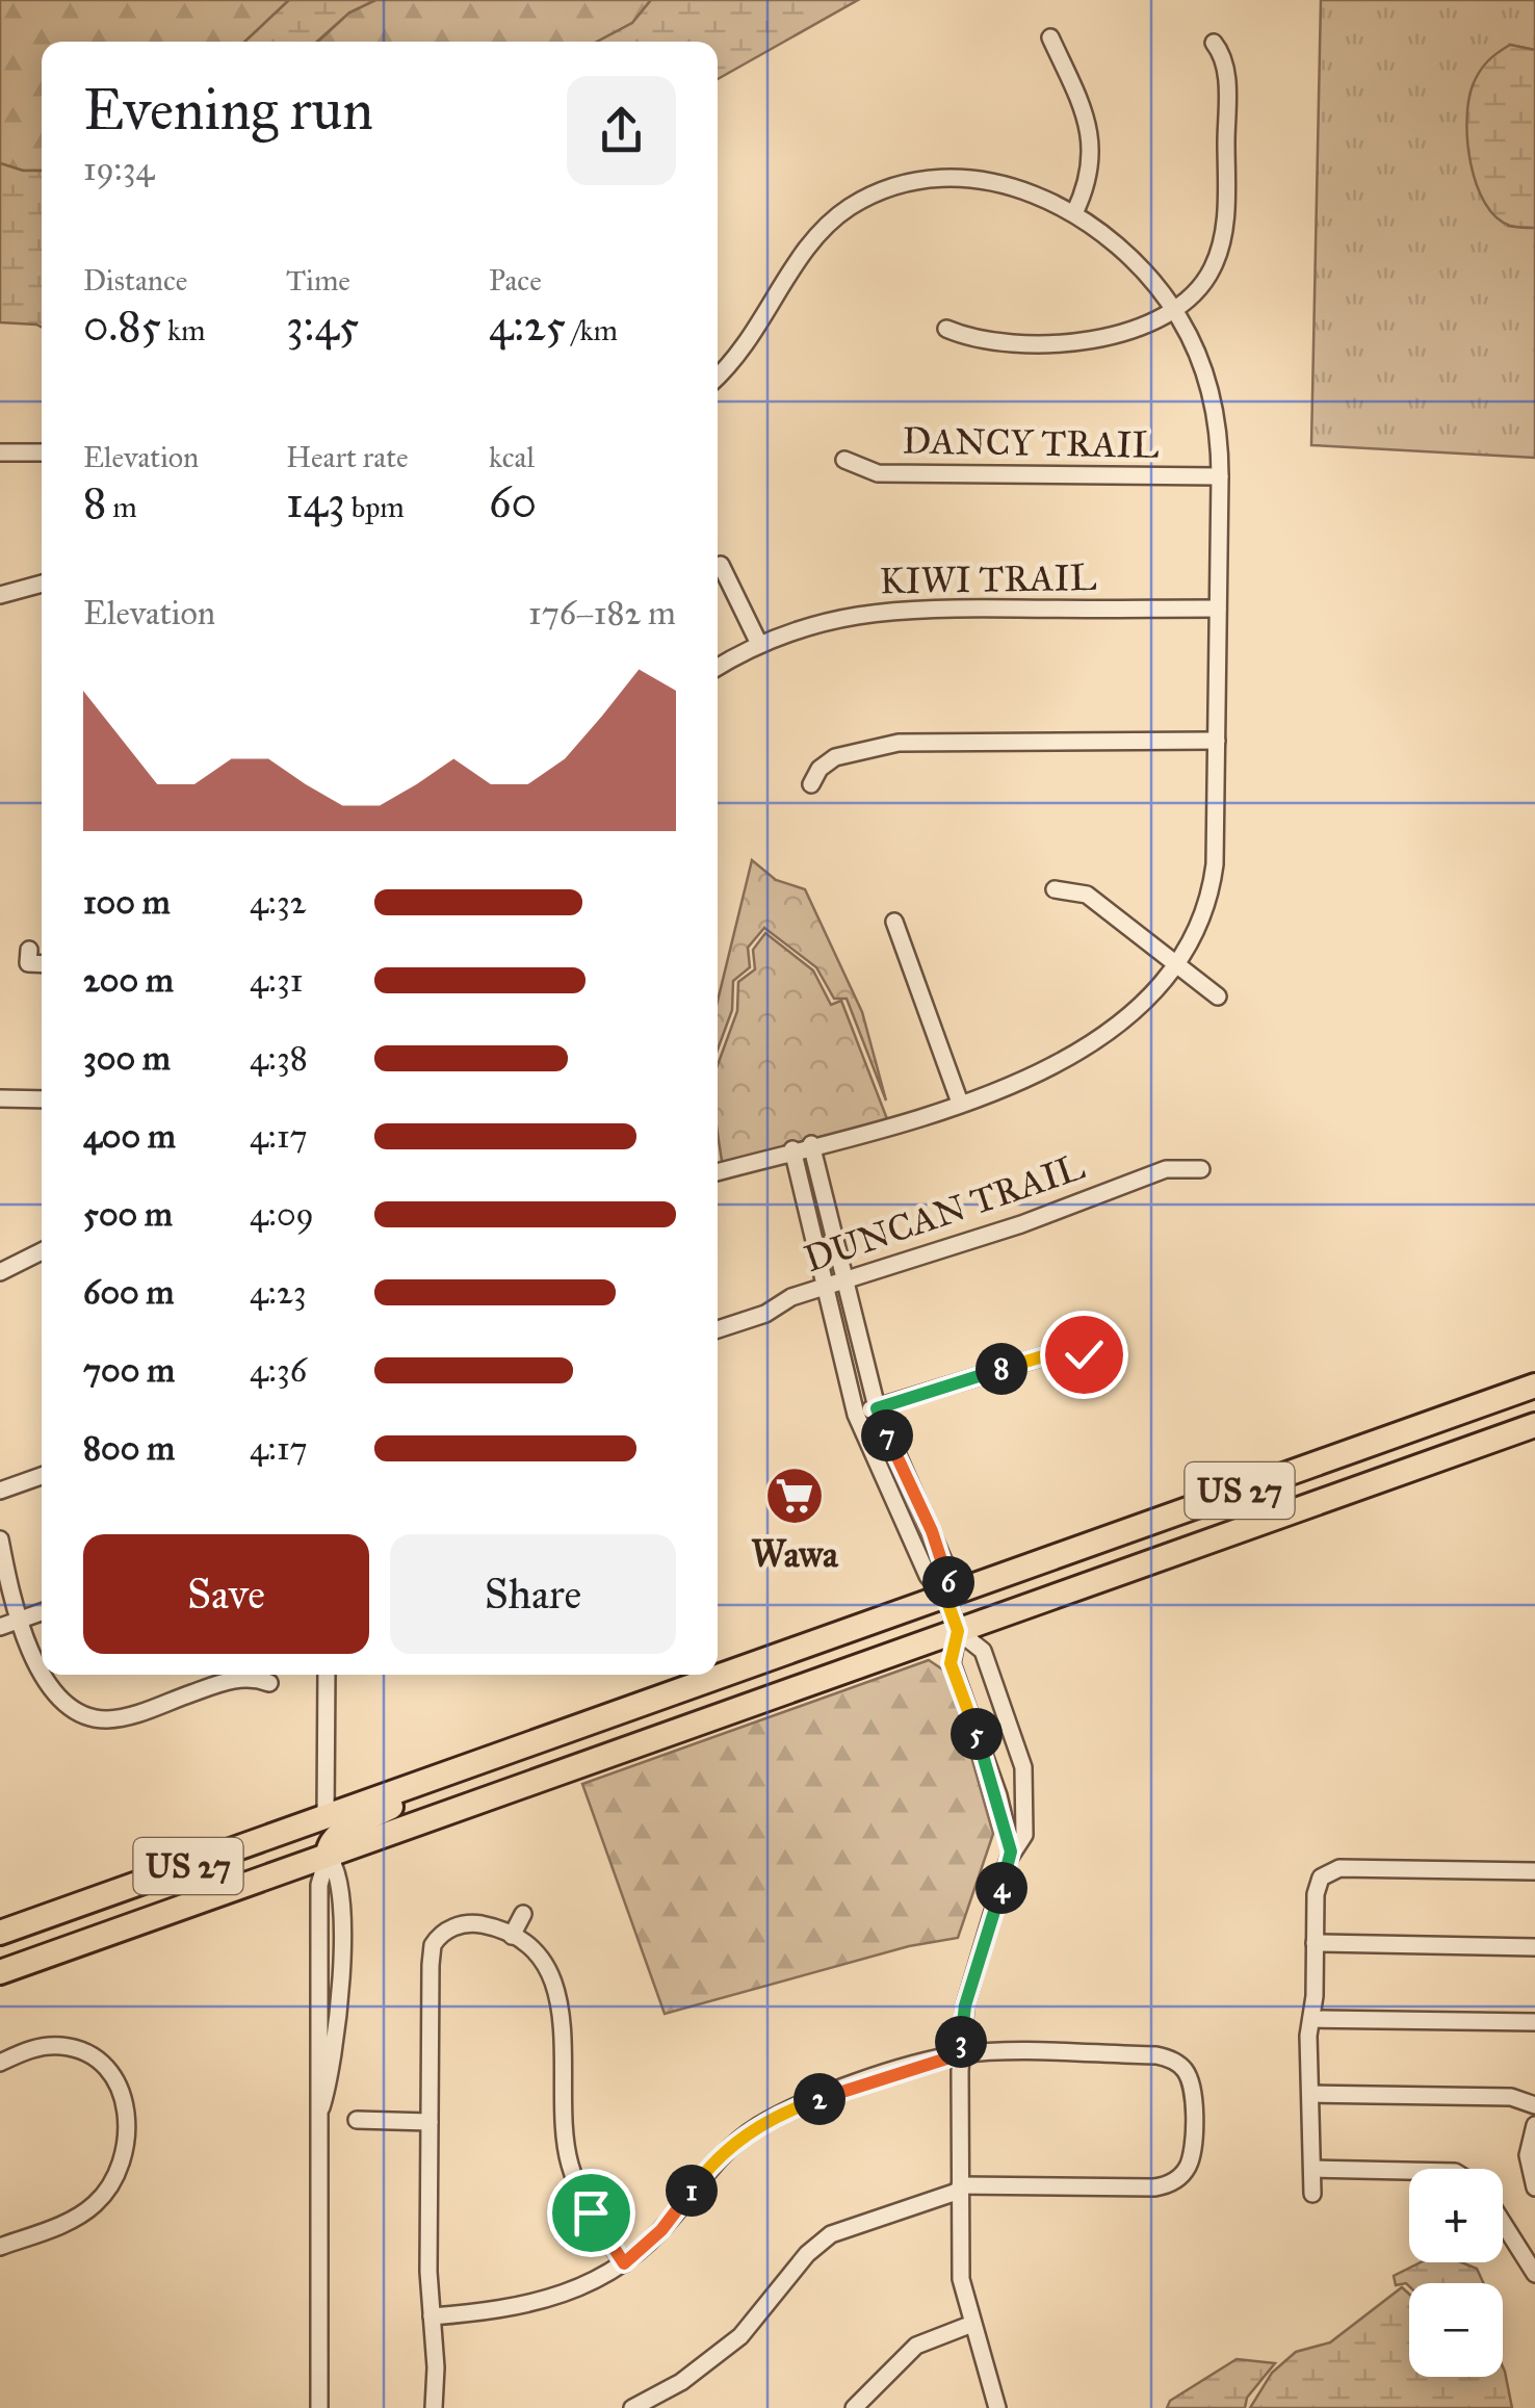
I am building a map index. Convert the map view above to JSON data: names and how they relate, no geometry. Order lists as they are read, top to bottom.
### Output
{
  "streets": {
    "highway": ["US 27"],
    "street": ["DANCY TRAIL", "KIWI TRAIL", "DUNCAN TRAIL"]
  },
  "places": {
    "supermarket": ["Wawa"]
  },
  "page": {
    "heading": ["Evening run", "19:34"],
    "stats": [
      ["Distance", "0.85 km"],
      ["Time", "3:45"],
      ["Pace", "4:25 /km"],
      ["Elevation", "8 m"],
      ["Heart rate", "143 bpm"],
      ["kcal", "60"]
    ],
    "chart": ["Elevation", "176–182 m"],
    "list": [
      {
        "name": "100 m",
        "note": "4:32"
      },
      {
        "name": "200 m",
        "note": "4:31"
      },
      {
        "name": "300 m",
        "note": "4:38"
      },
      {
        "name": "400 m",
        "note": "4:17"
      },
      {
        "name": "500 m",
        "note": "4:09"
      },
      {
        "name": "600 m",
        "note": "4:23"
      },
      {
        "name": "700 m",
        "note": "4:36"
      },
      {
        "name": "800 m",
        "note": "4:17"
      }
    ],
    "pins": [
      "8",
      "7",
      "6",
      "5",
      "4",
      "3",
      "2",
      "1"
    ],
    "buttons": ["Save", "Share"],
    "map_buttons": ["+", "−"]
  }
}
